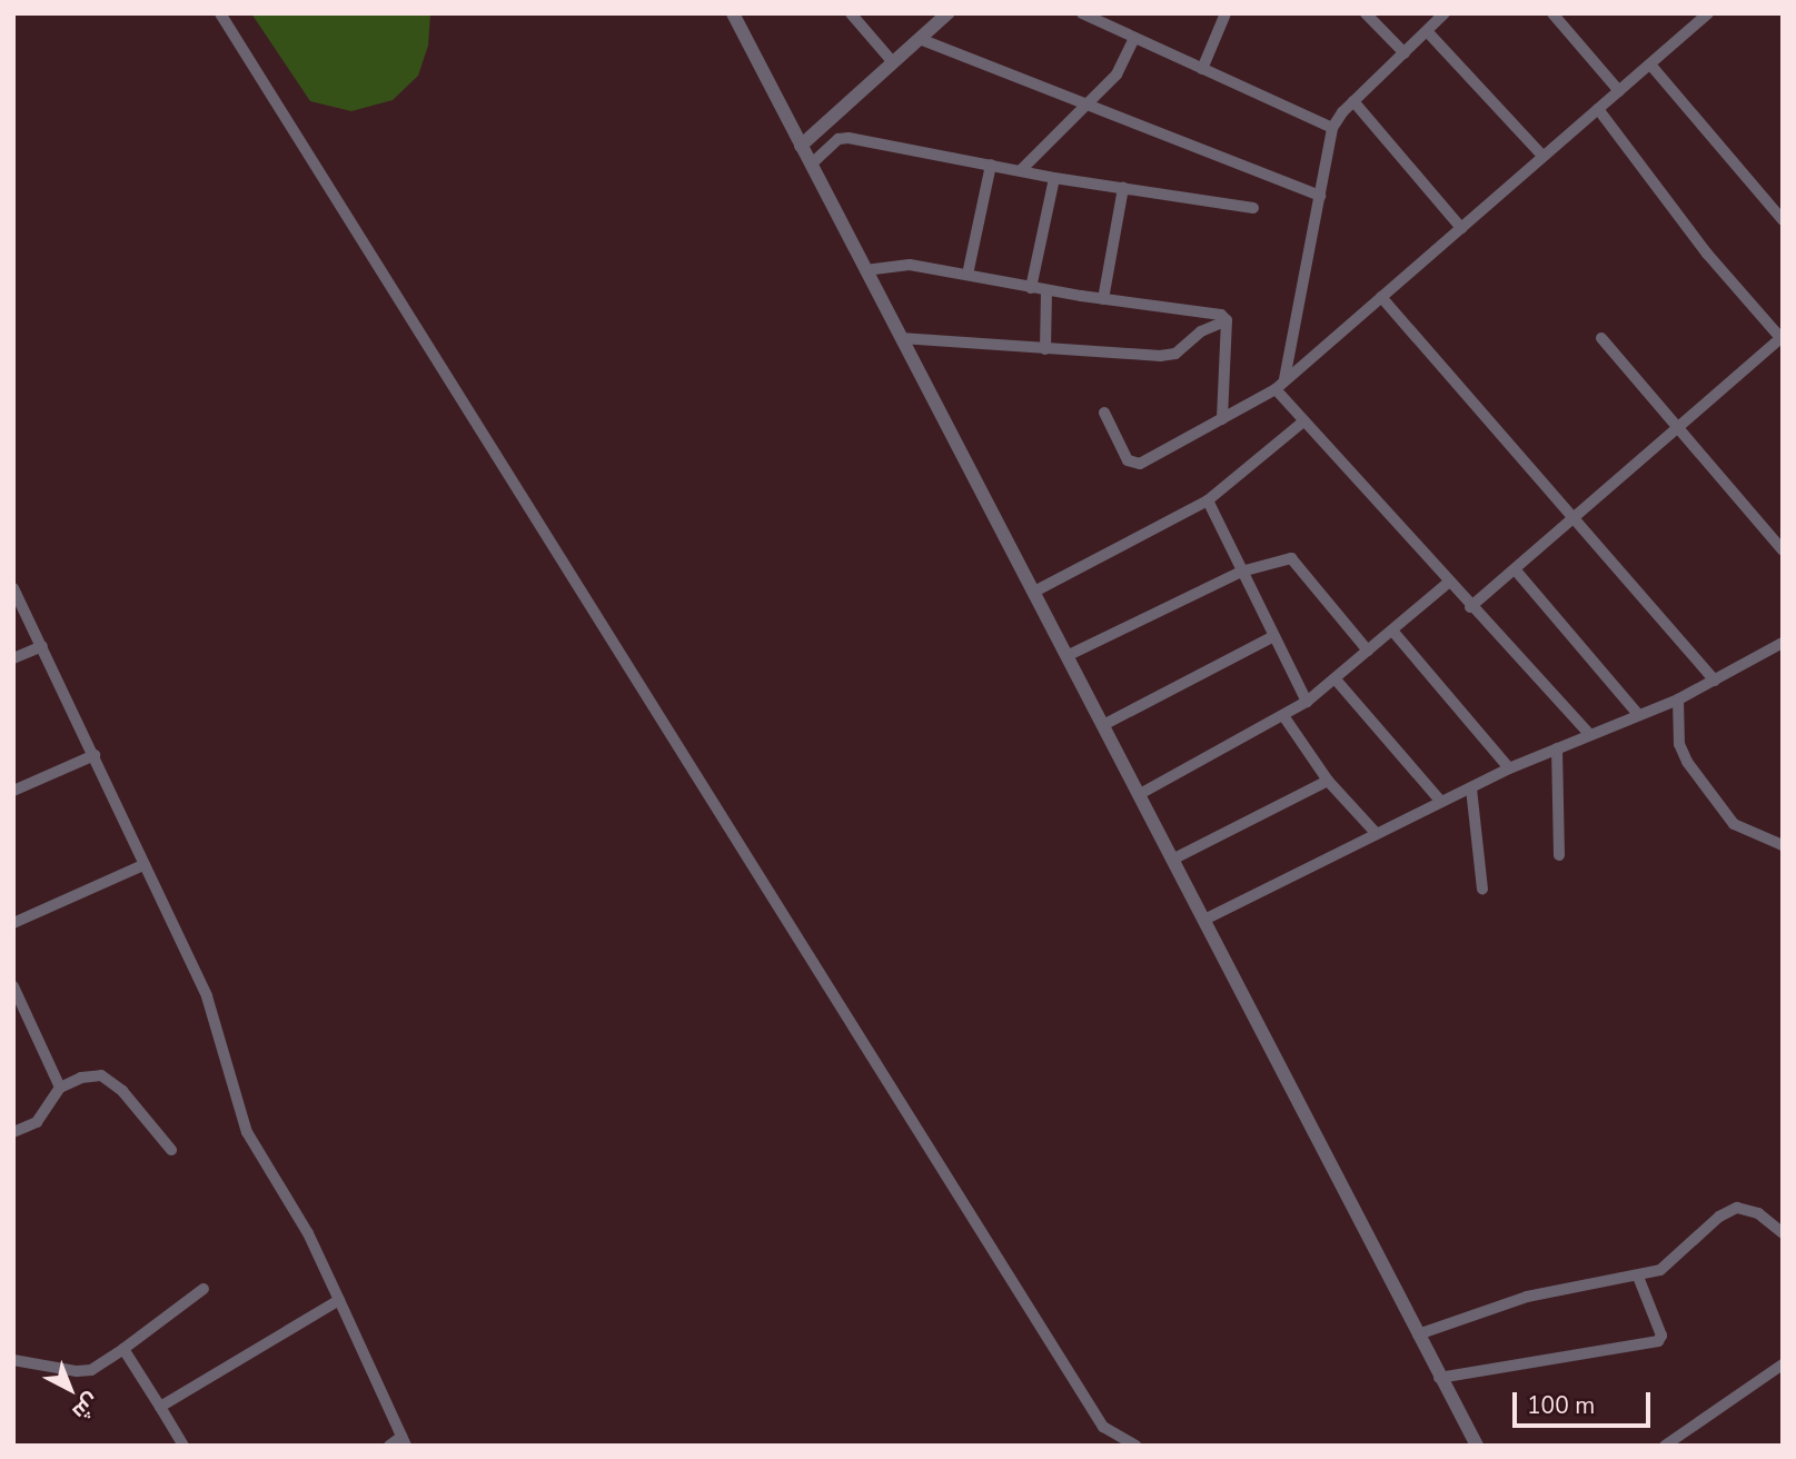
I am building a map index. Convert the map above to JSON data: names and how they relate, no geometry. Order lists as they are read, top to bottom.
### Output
{
  "scale_bar": "100 m",
  "north": "bottom right"
}
